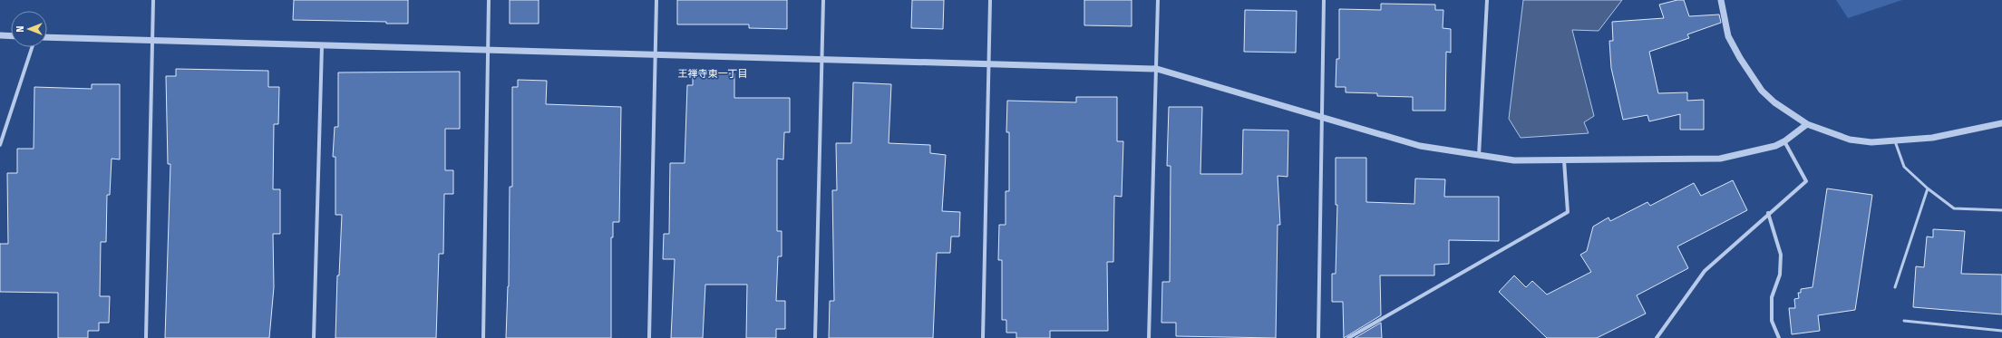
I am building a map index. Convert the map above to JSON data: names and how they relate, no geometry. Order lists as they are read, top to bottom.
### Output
{
  "districts": ["王禅寺東一丁目"],
  "north": "left"
}
